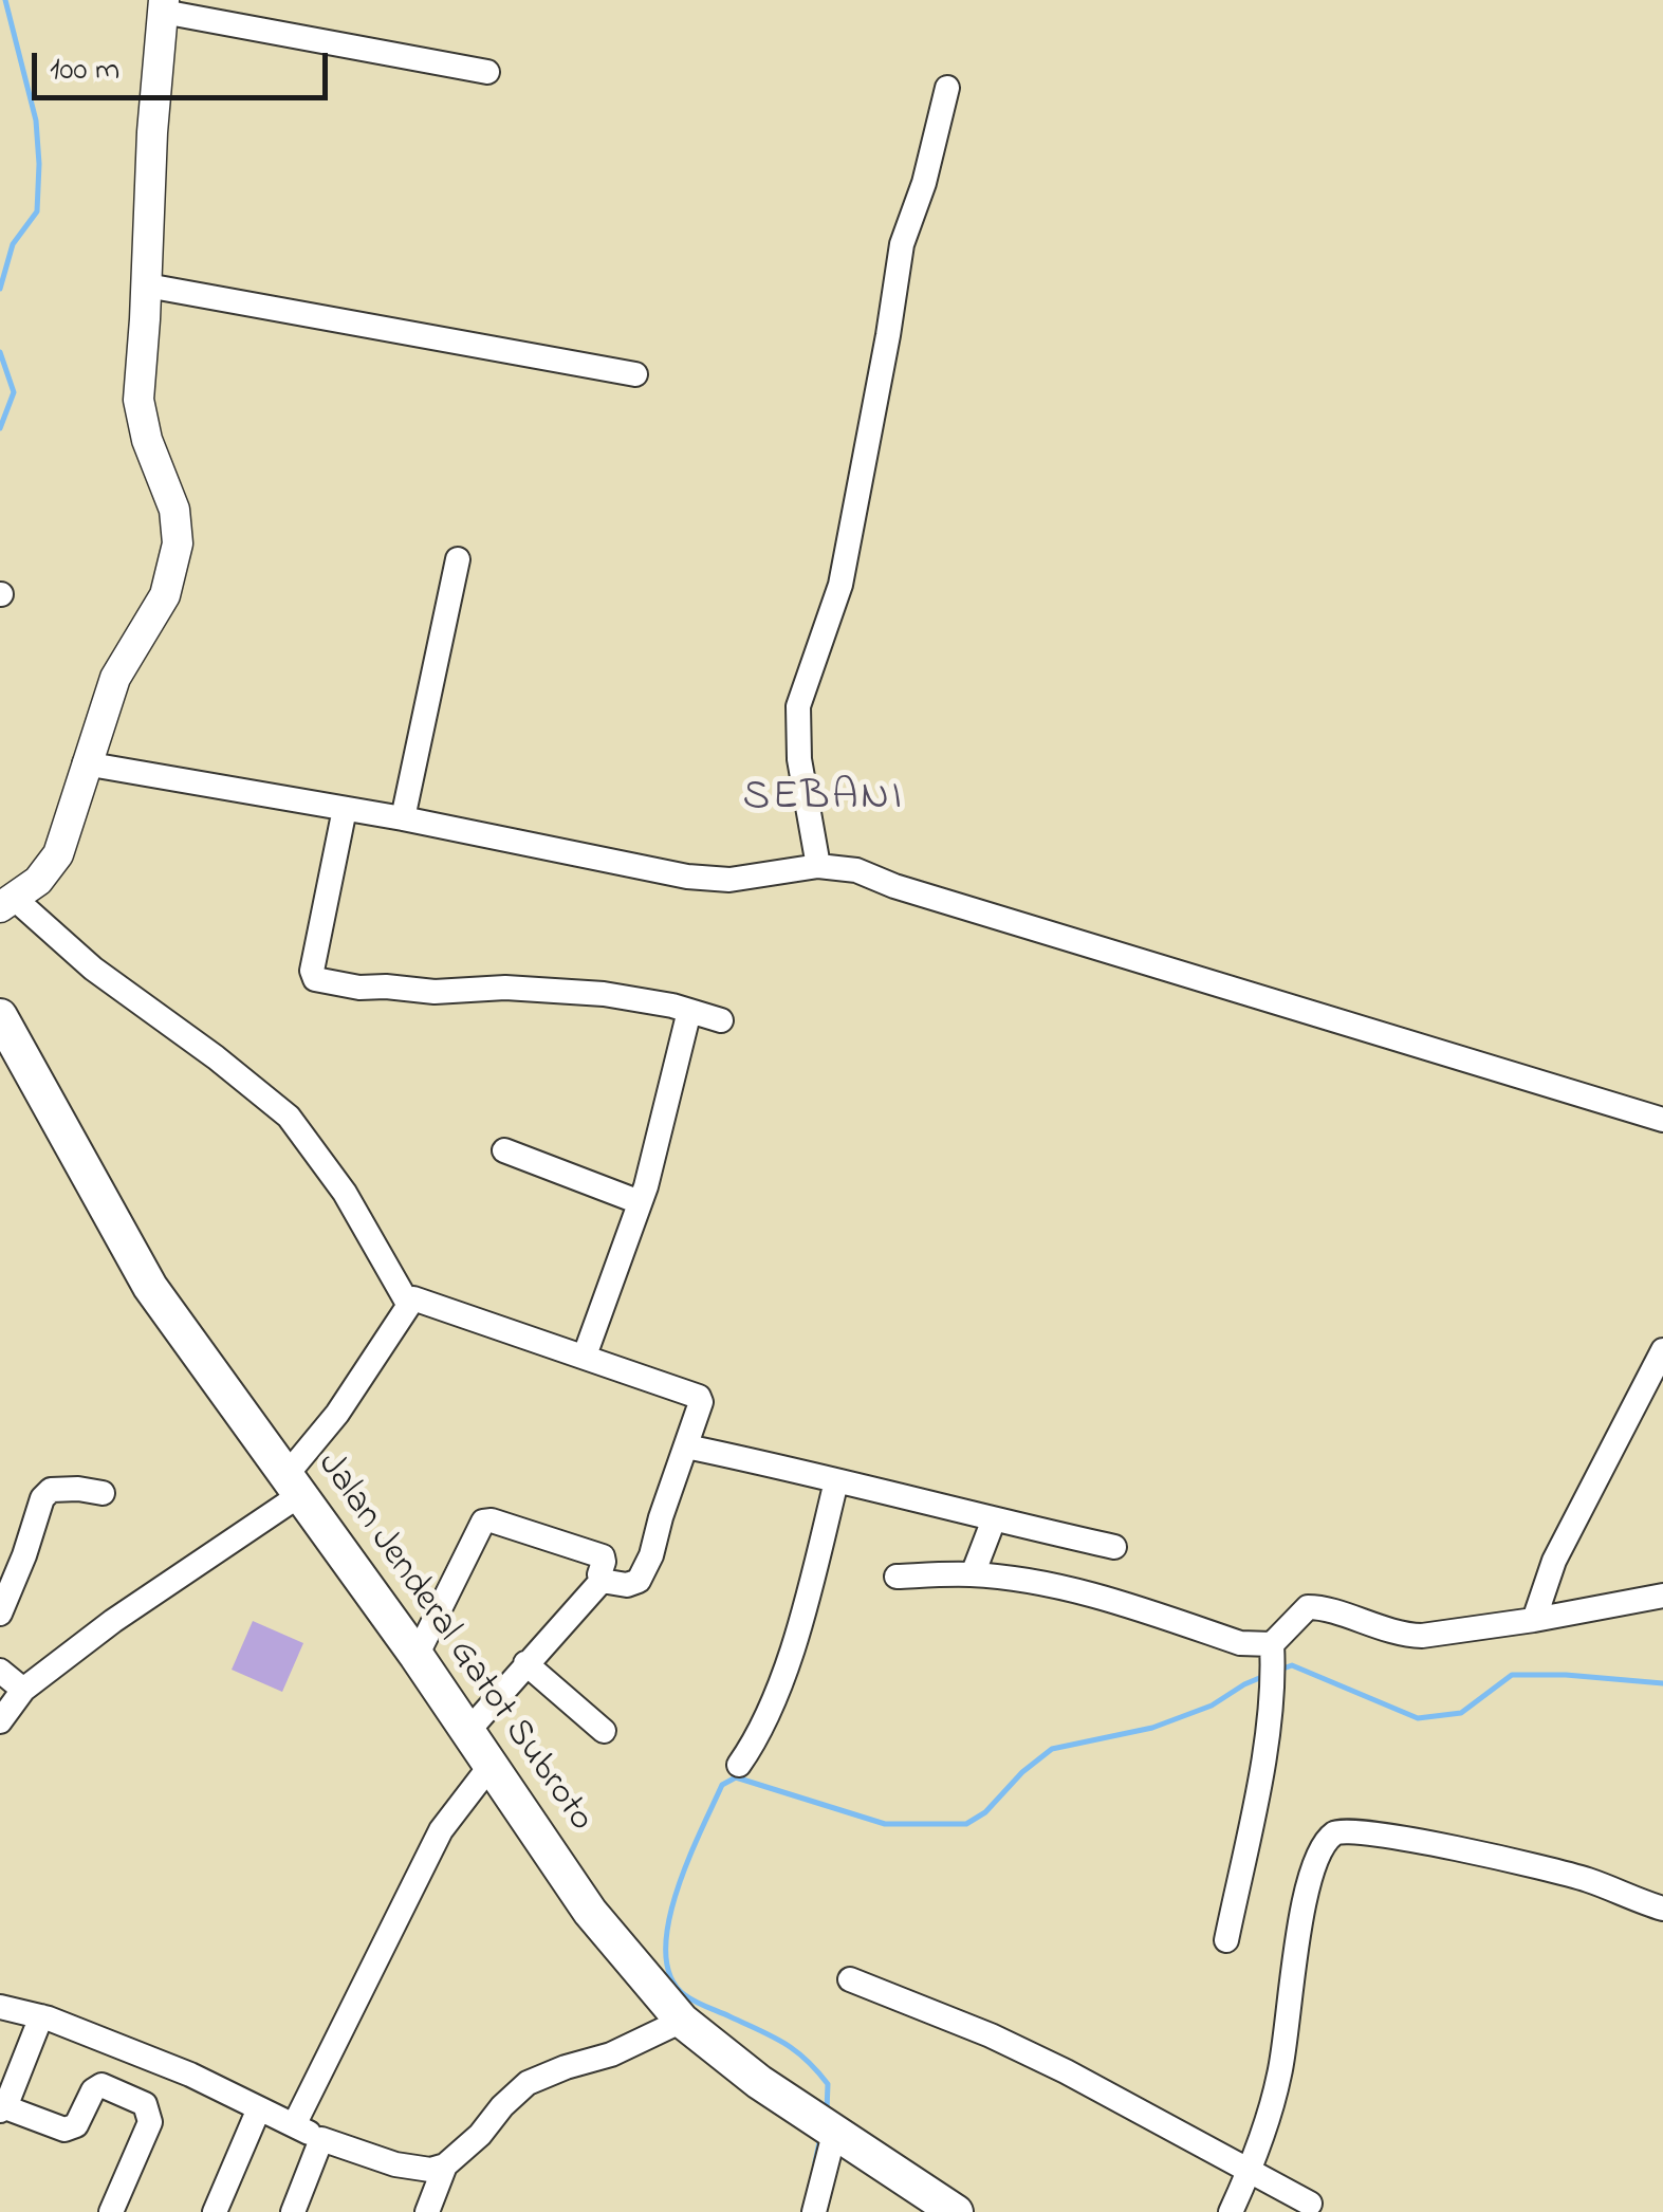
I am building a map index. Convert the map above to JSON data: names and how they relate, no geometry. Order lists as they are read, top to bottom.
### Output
{
  "streets": {
    "highway": ["Jalan Jenderal Gatot Subroto"]
  },
  "districts": ["SEBANI"],
  "scale_bar": "100 m"
}
